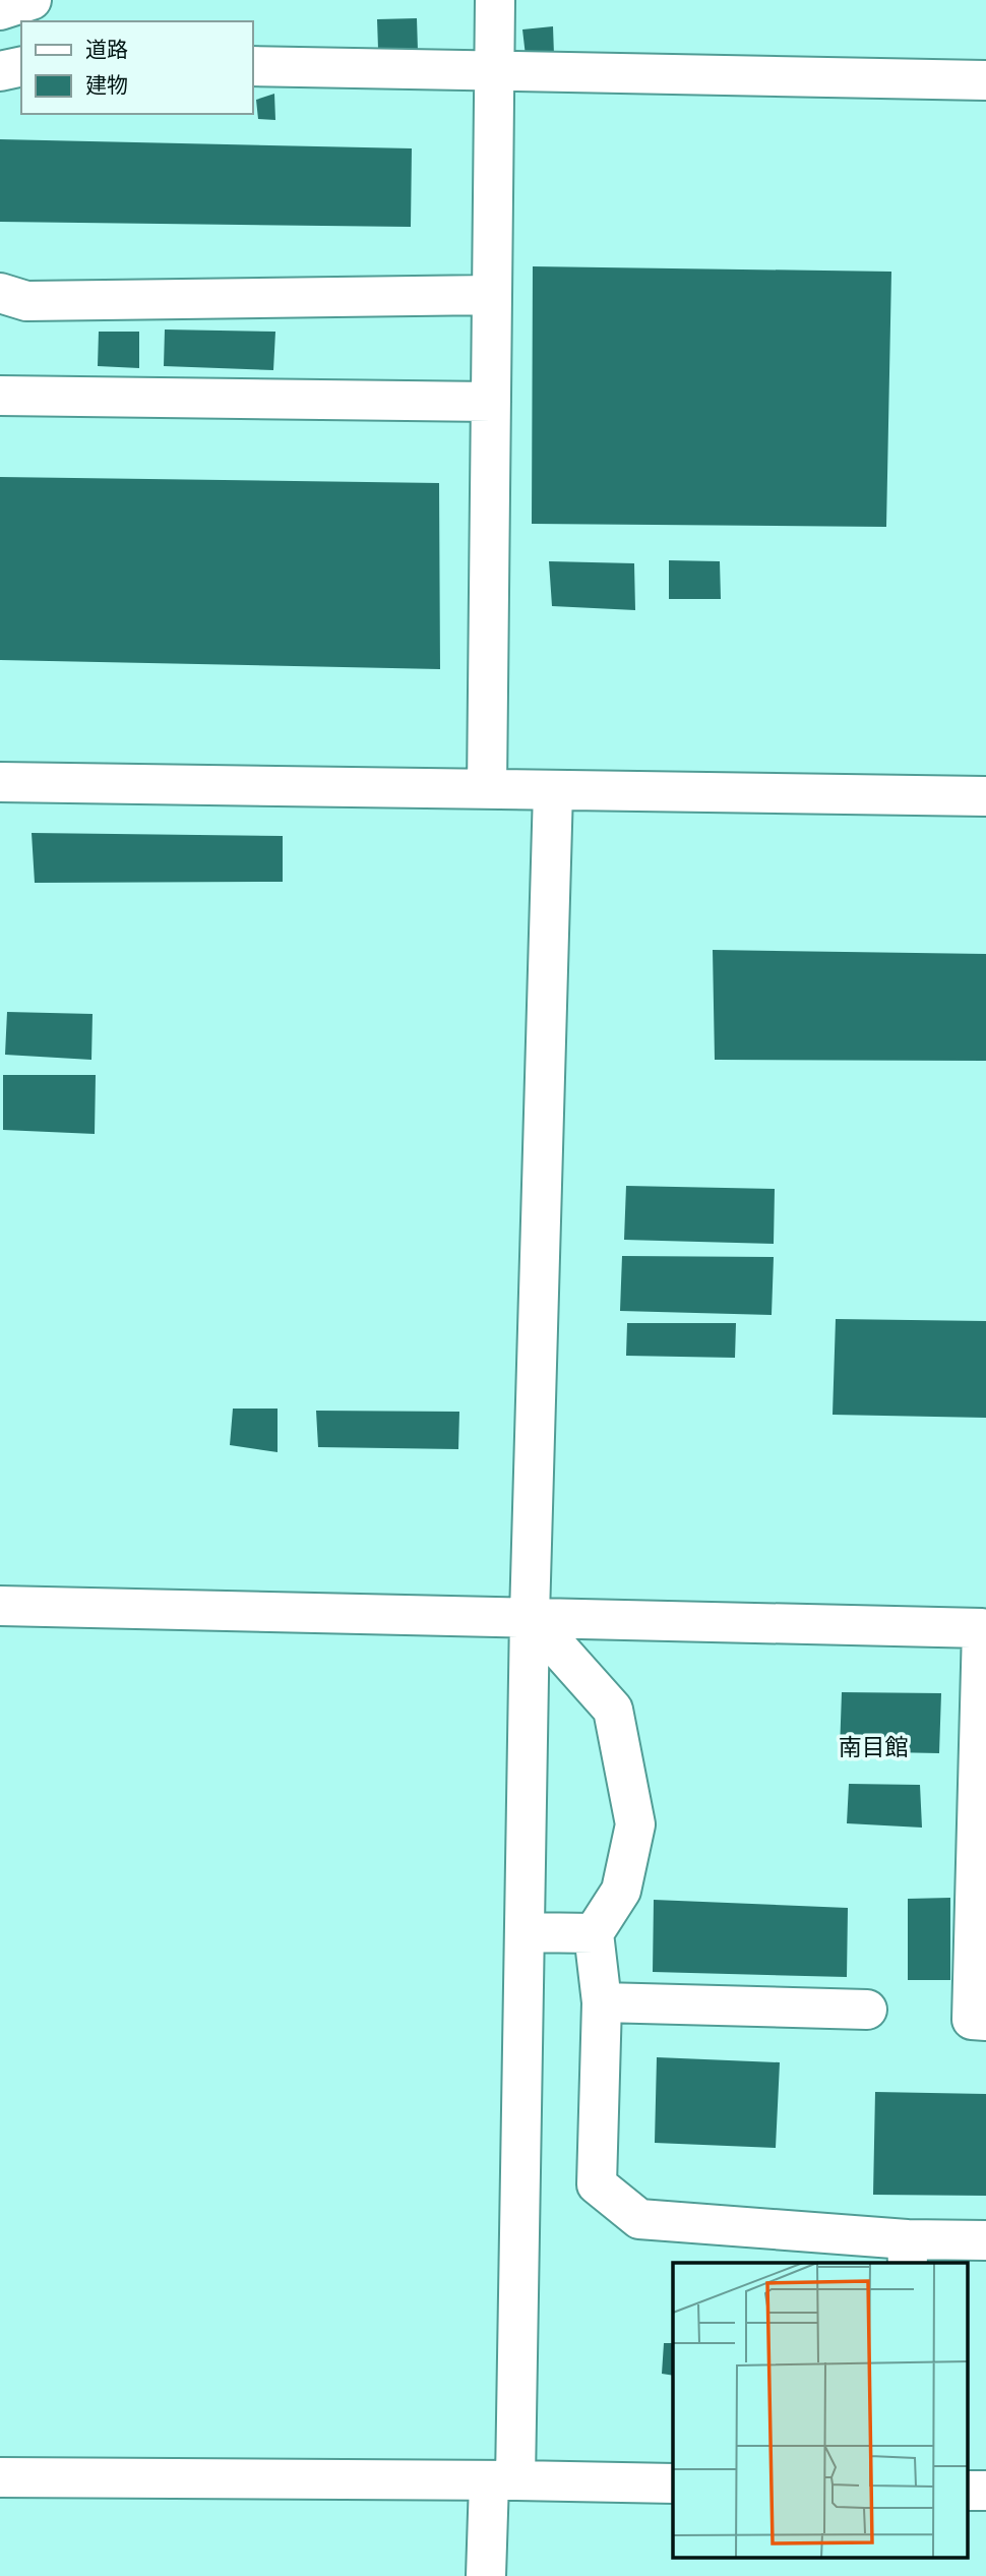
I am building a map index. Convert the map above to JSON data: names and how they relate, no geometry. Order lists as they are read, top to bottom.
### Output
{
  "districts": ["南目館"],
  "legend": ["道路", "建物"]
}
